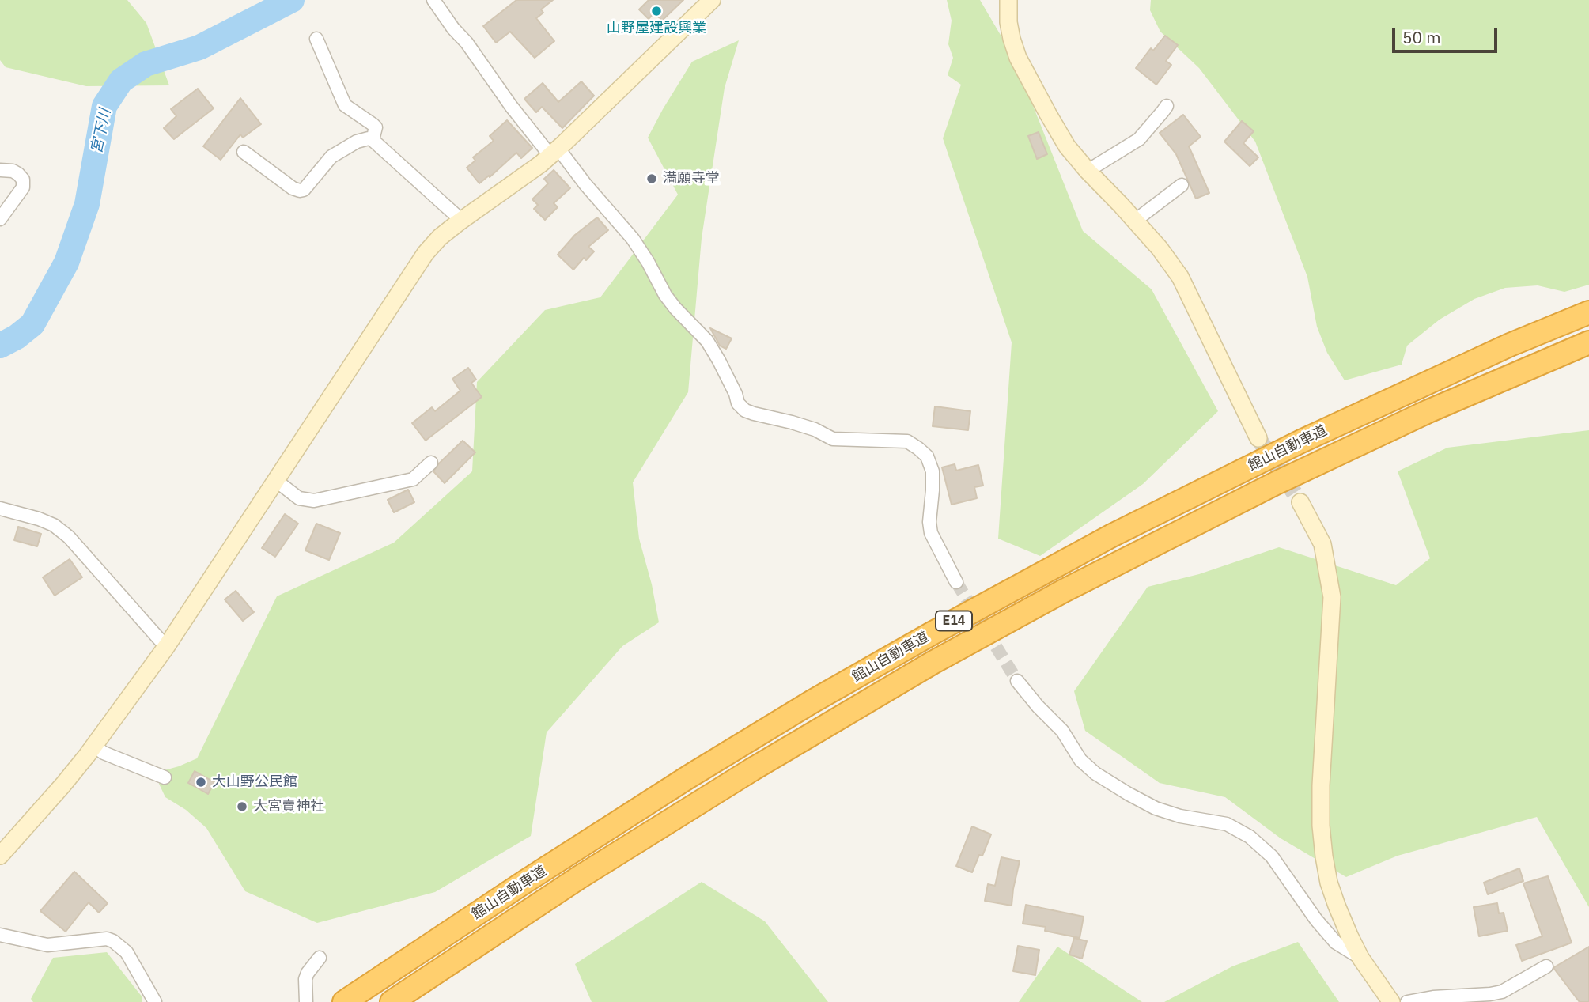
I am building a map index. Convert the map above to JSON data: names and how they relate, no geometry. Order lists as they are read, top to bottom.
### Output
{
  "streets": {
    "highway": ["館山自動車道", "E14"]
  },
  "water": ["宮下川"],
  "places": [
    "山野屋建設興業",
    "満願寺堂",
    "大山野公民館",
    "大宮賣神社"
  ],
  "scale_bar": "50 m"
}
